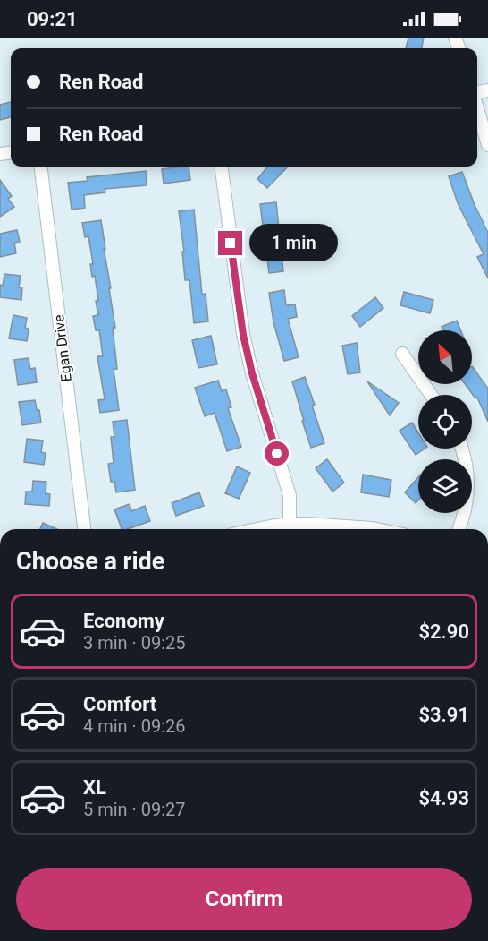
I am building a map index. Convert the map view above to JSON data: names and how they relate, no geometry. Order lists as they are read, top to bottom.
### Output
{
  "streets": {
    "street": ["Egan Drive"]
  },
  "north": "top left",
  "page": {
    "status": "09:21",
    "banner": ["Ren Road", "Ren Road"],
    "bubble": "1 min",
    "heading": "Choose a ride",
    "list": [
      {
        "name": "Economy",
        "note": "3 min · 09:25",
        "value": "$2.90"
      },
      {
        "name": "Comfort",
        "note": "4 min · 09:26",
        "value": "$3.91"
      },
      {
        "name": "XL",
        "note": "5 min · 09:27",
        "value": "$4.93"
      }
    ],
    "buttons": "Confirm"
  }
}
